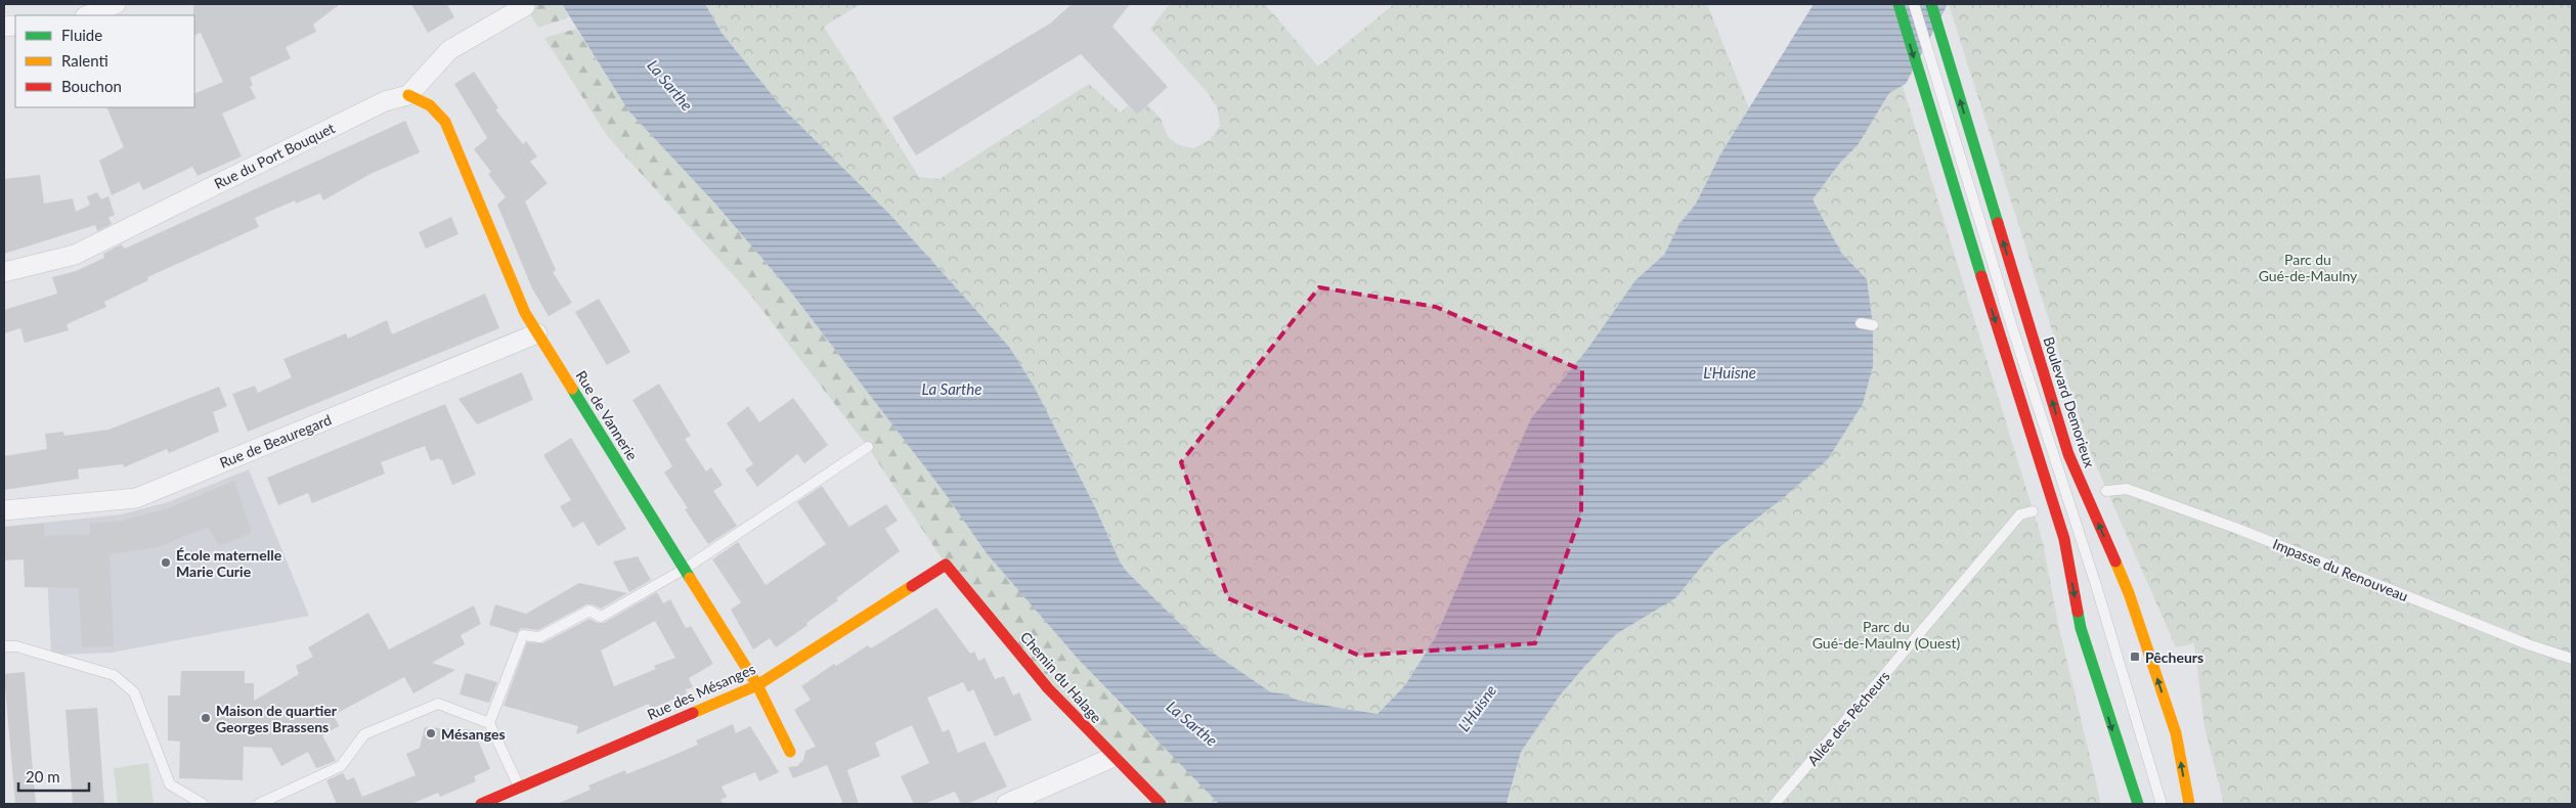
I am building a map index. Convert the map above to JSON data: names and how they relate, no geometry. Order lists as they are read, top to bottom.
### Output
{
  "streets": {
    "main road": [
      "Boulevard Demorieux",
      "Rue de Vannerie",
      "Chemin du Halage",
      "Rue des Mésanges"
    ],
    "street": ["Rue du Port Bouquet", "Rue de Beauregard"],
    "lane": ["Impasse du Renouveau", "Allée des Pêcheurs"]
  },
  "crossings": [
    ["Rue du Port Bouquet", "Rue de Vannerie"],
    ["Rue de Vannerie", "Rue de Beauregard"],
    ["Rue de Vannerie", "Rue des Mésanges"],
    ["Chemin du Halage", "Rue des Mésanges"]
  ],
  "water": ["La Sarthe", "L'Huisne"],
  "parks": ["Parc du Gué-de-Maulny", "Parc du Gué-de-Maulny (Ouest)"],
  "places": {
    "other": ["École maternelle Marie Curie", "Maison de quartier Georges Brassens", "Mésanges"],
    "transit": ["Pêcheurs"]
  },
  "legend": ["Fluide", "Ralenti", "Bouchon"],
  "scale_bar": "20 m"
}
